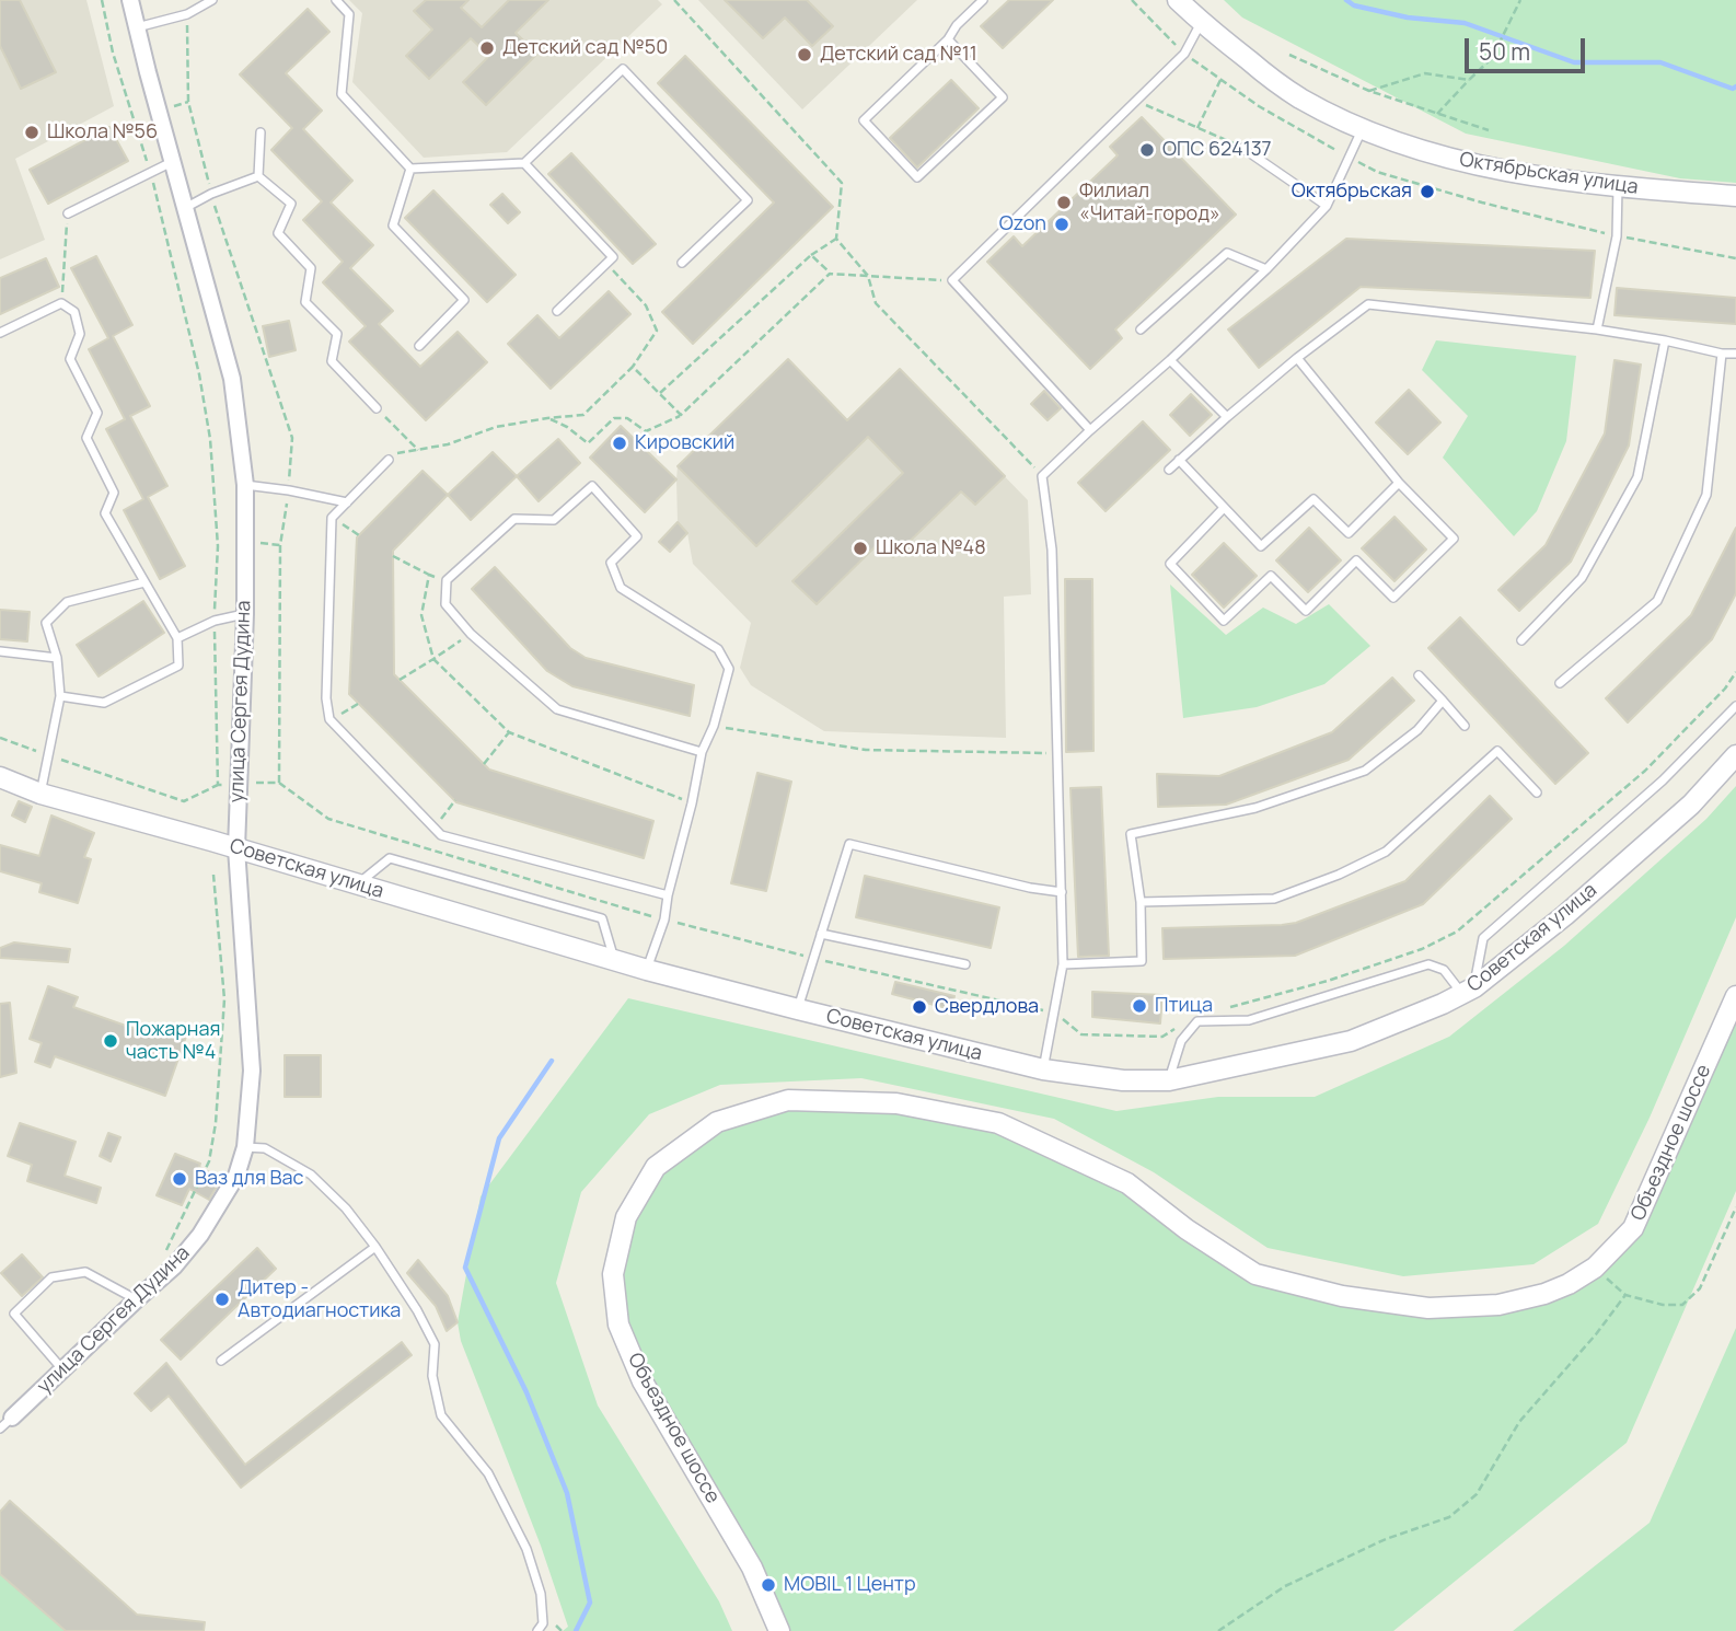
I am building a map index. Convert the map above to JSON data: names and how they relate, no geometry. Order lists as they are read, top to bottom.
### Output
{
  "streets": {
    "street": [
      "Октябрьская улица",
      "улица Сергея Дудина",
      "Советская улица",
      "Объездное шоссе"
    ]
  },
  "crossings": [
    ["улица Сергея Дудина", "Советская улица"]
  ],
  "places": [
    "Детский сад №50",
    "Детский сад №11",
    "Школа №56",
    "ОПС 624137",
    "Октябрьская",
    "Филиал «Читай-город»",
    "Ozon",
    "Кировский",
    "Школа №48",
    "Птица",
    "Свердлова",
    "Пожарная часть №4",
    "Ваз для Вас",
    "Дитер - Автодиагностика",
    "MOBIL 1 Центр"
  ],
  "scale_bar": "50 m"
}
